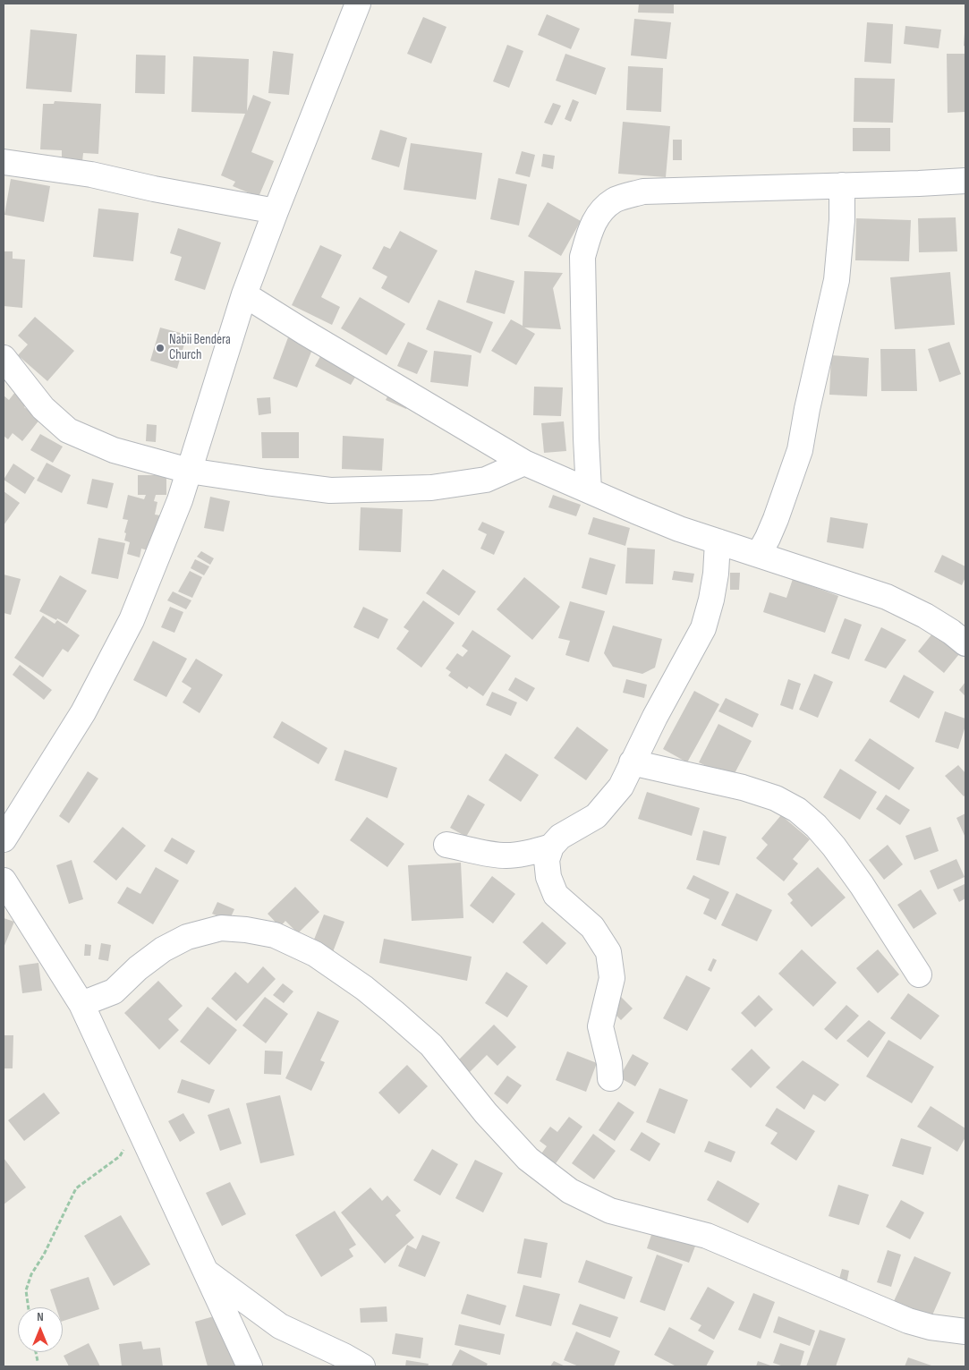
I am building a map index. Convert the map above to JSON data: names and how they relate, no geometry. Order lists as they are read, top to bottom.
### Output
{
  "places": ["Nabii Bendera Church"],
  "north": "top"
}
